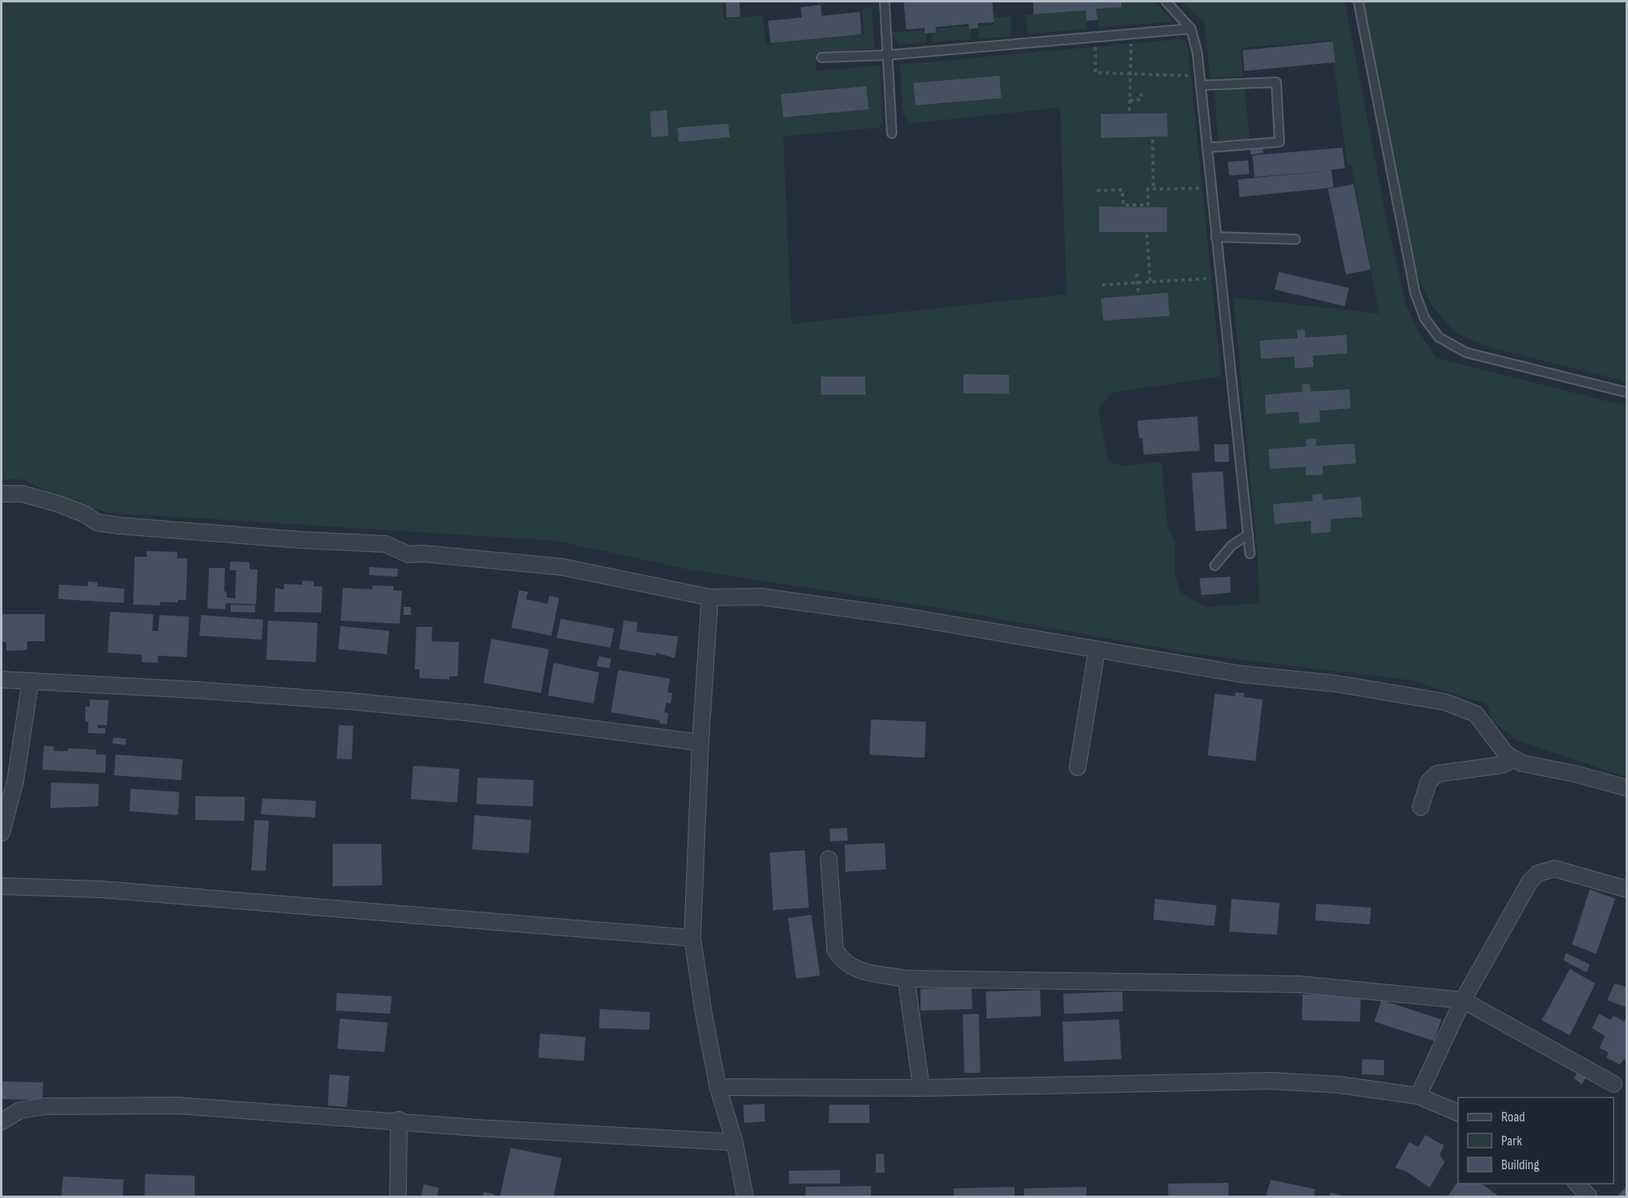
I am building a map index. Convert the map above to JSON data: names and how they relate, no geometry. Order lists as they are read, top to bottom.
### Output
{
  "legend": ["Road", "Park", "Building"]
}
